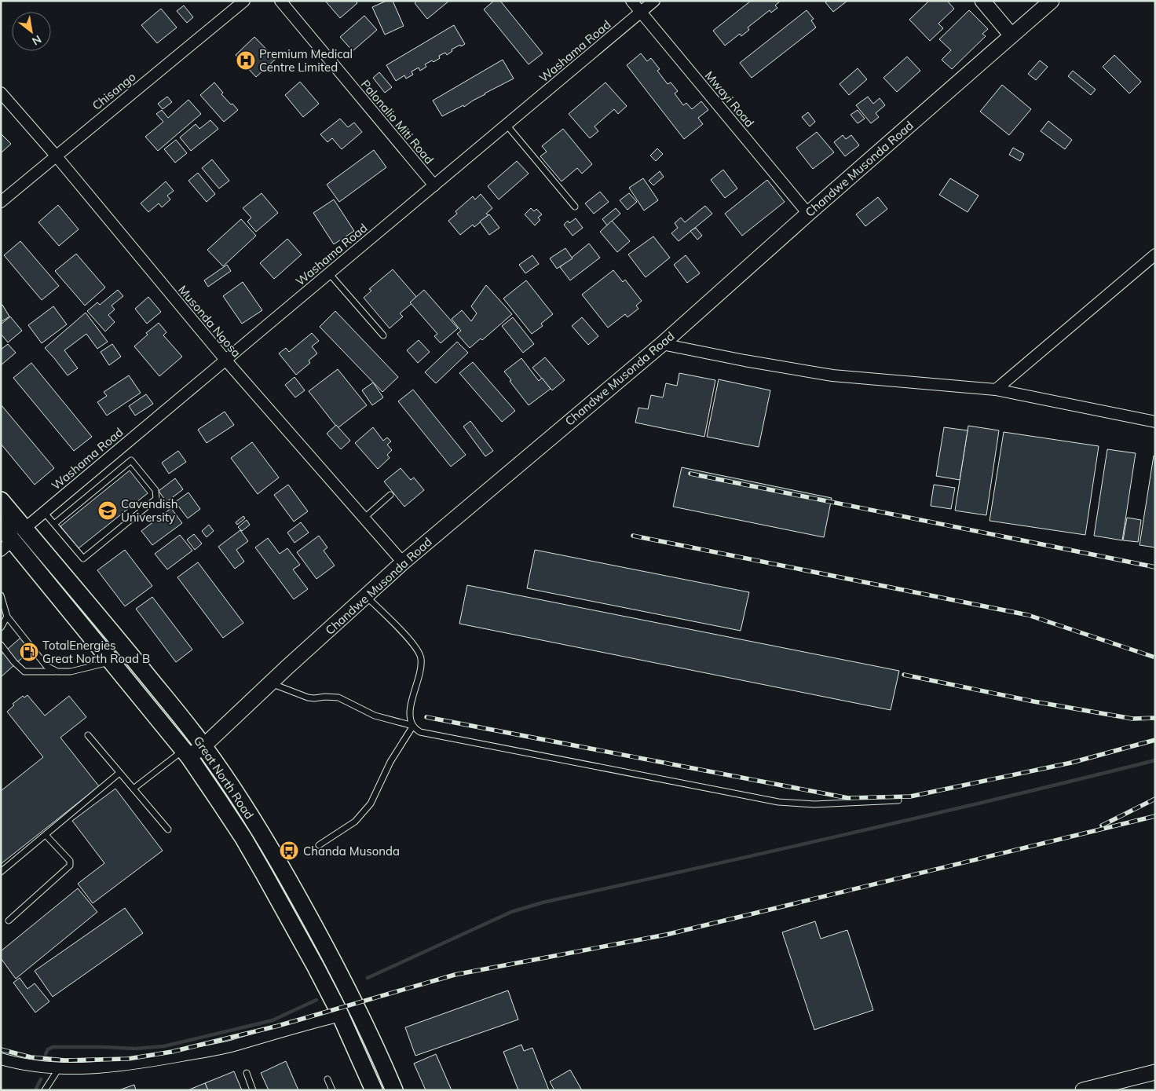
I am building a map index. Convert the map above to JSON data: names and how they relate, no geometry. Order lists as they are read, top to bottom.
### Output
{
  "streets": {
    "main road": ["Great North Road"],
    "street": [
      "Washama Road",
      "Chisango",
      "Mwayi Road",
      "Palonalio Miti Road",
      "Chandwe Musonda Road",
      "Musonda Ngosa"
    ]
  },
  "crossings": [
    ["Washama Road", "Mwayi Road"],
    ["Washama Road", "Palonalio Miti Road"],
    ["Washama Road", "Musonda Ngosa"],
    ["Washama Road", "Great North Road"],
    ["Chisango", "Musonda Ngosa"],
    ["Mwayi Road", "Chandwe Musonda Road"],
    ["Chandwe Musonda Road", "Musonda Ngosa"],
    ["Chandwe Musonda Road", "Great North Road"]
  ],
  "places": {
    "hospital": ["Premium Medical Centre Limited"],
    "school or university": ["Cavendish University"],
    "fuel station": ["TotalEnergies Great North Road B"],
    "bus stop": ["Chanda Musonda"]
  },
  "north": "bottom right"
}
